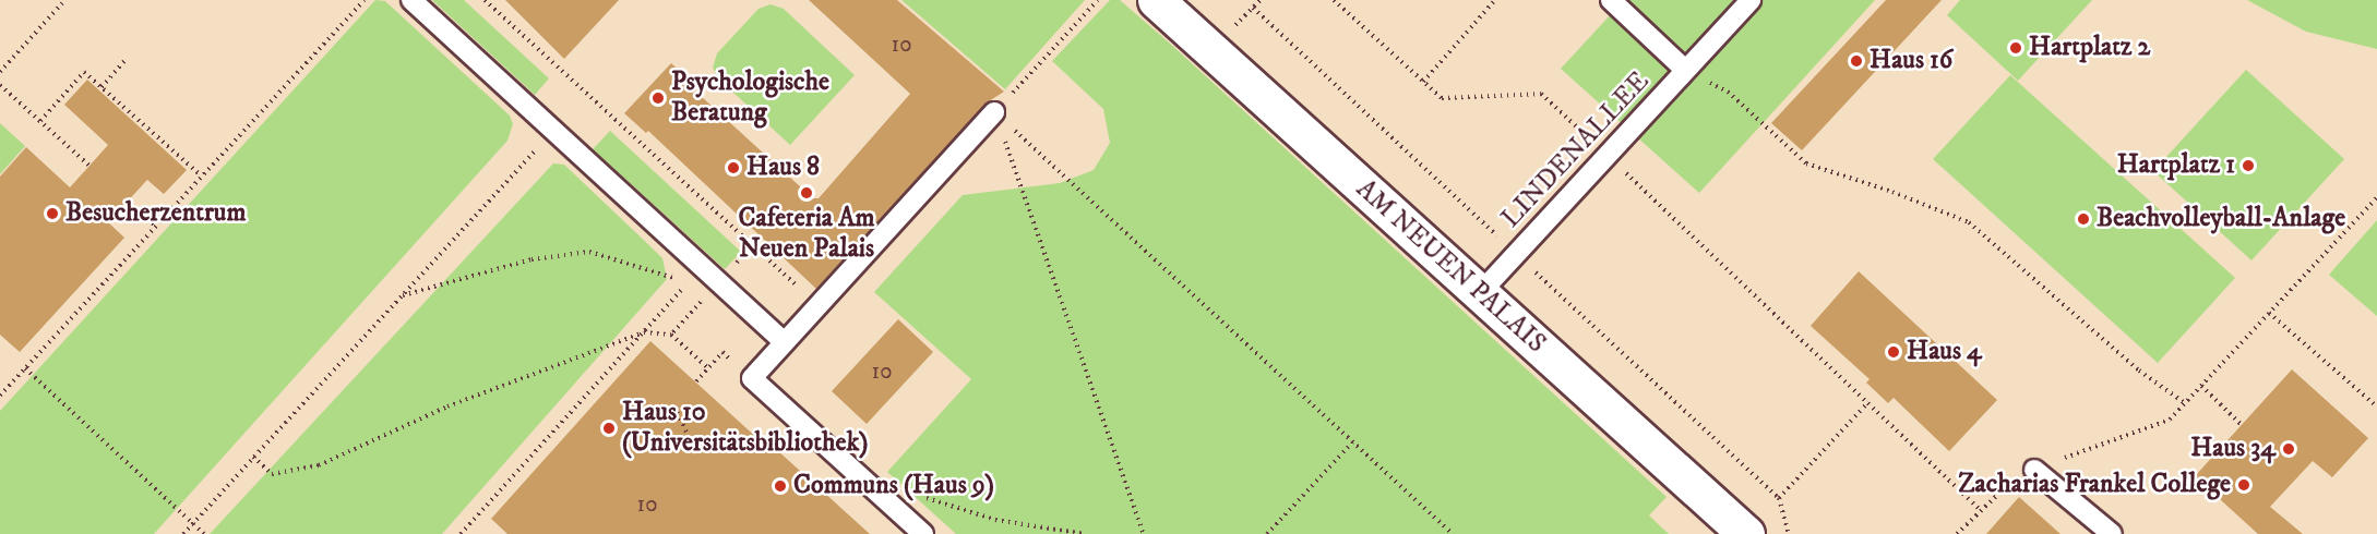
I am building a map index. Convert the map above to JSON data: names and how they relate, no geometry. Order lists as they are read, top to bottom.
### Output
{
  "streets": {
    "street": ["AM NEUEN PALAIS"],
    "lane": ["LINDENALLEE"]
  },
  "crossings": [
    ["LINDENALLEE", "AM NEUEN PALAIS"]
  ],
  "places": [
    "Hartplatz 2",
    "Haus 16",
    "Psychologische Beratung",
    "Hartplatz 1",
    "Haus 8",
    "Cafeteria Am Neuen Palais",
    "Besucherzentrum",
    "Beachvolleyball-Anlage",
    "Haus 4",
    "Haus 10 (Universitätsbibliothek)",
    "Haus 34",
    "Zacharias Frankel College",
    "Communs (Haus 9)"
  ],
  "house_numbers": ["10", "10", "10"]
}
